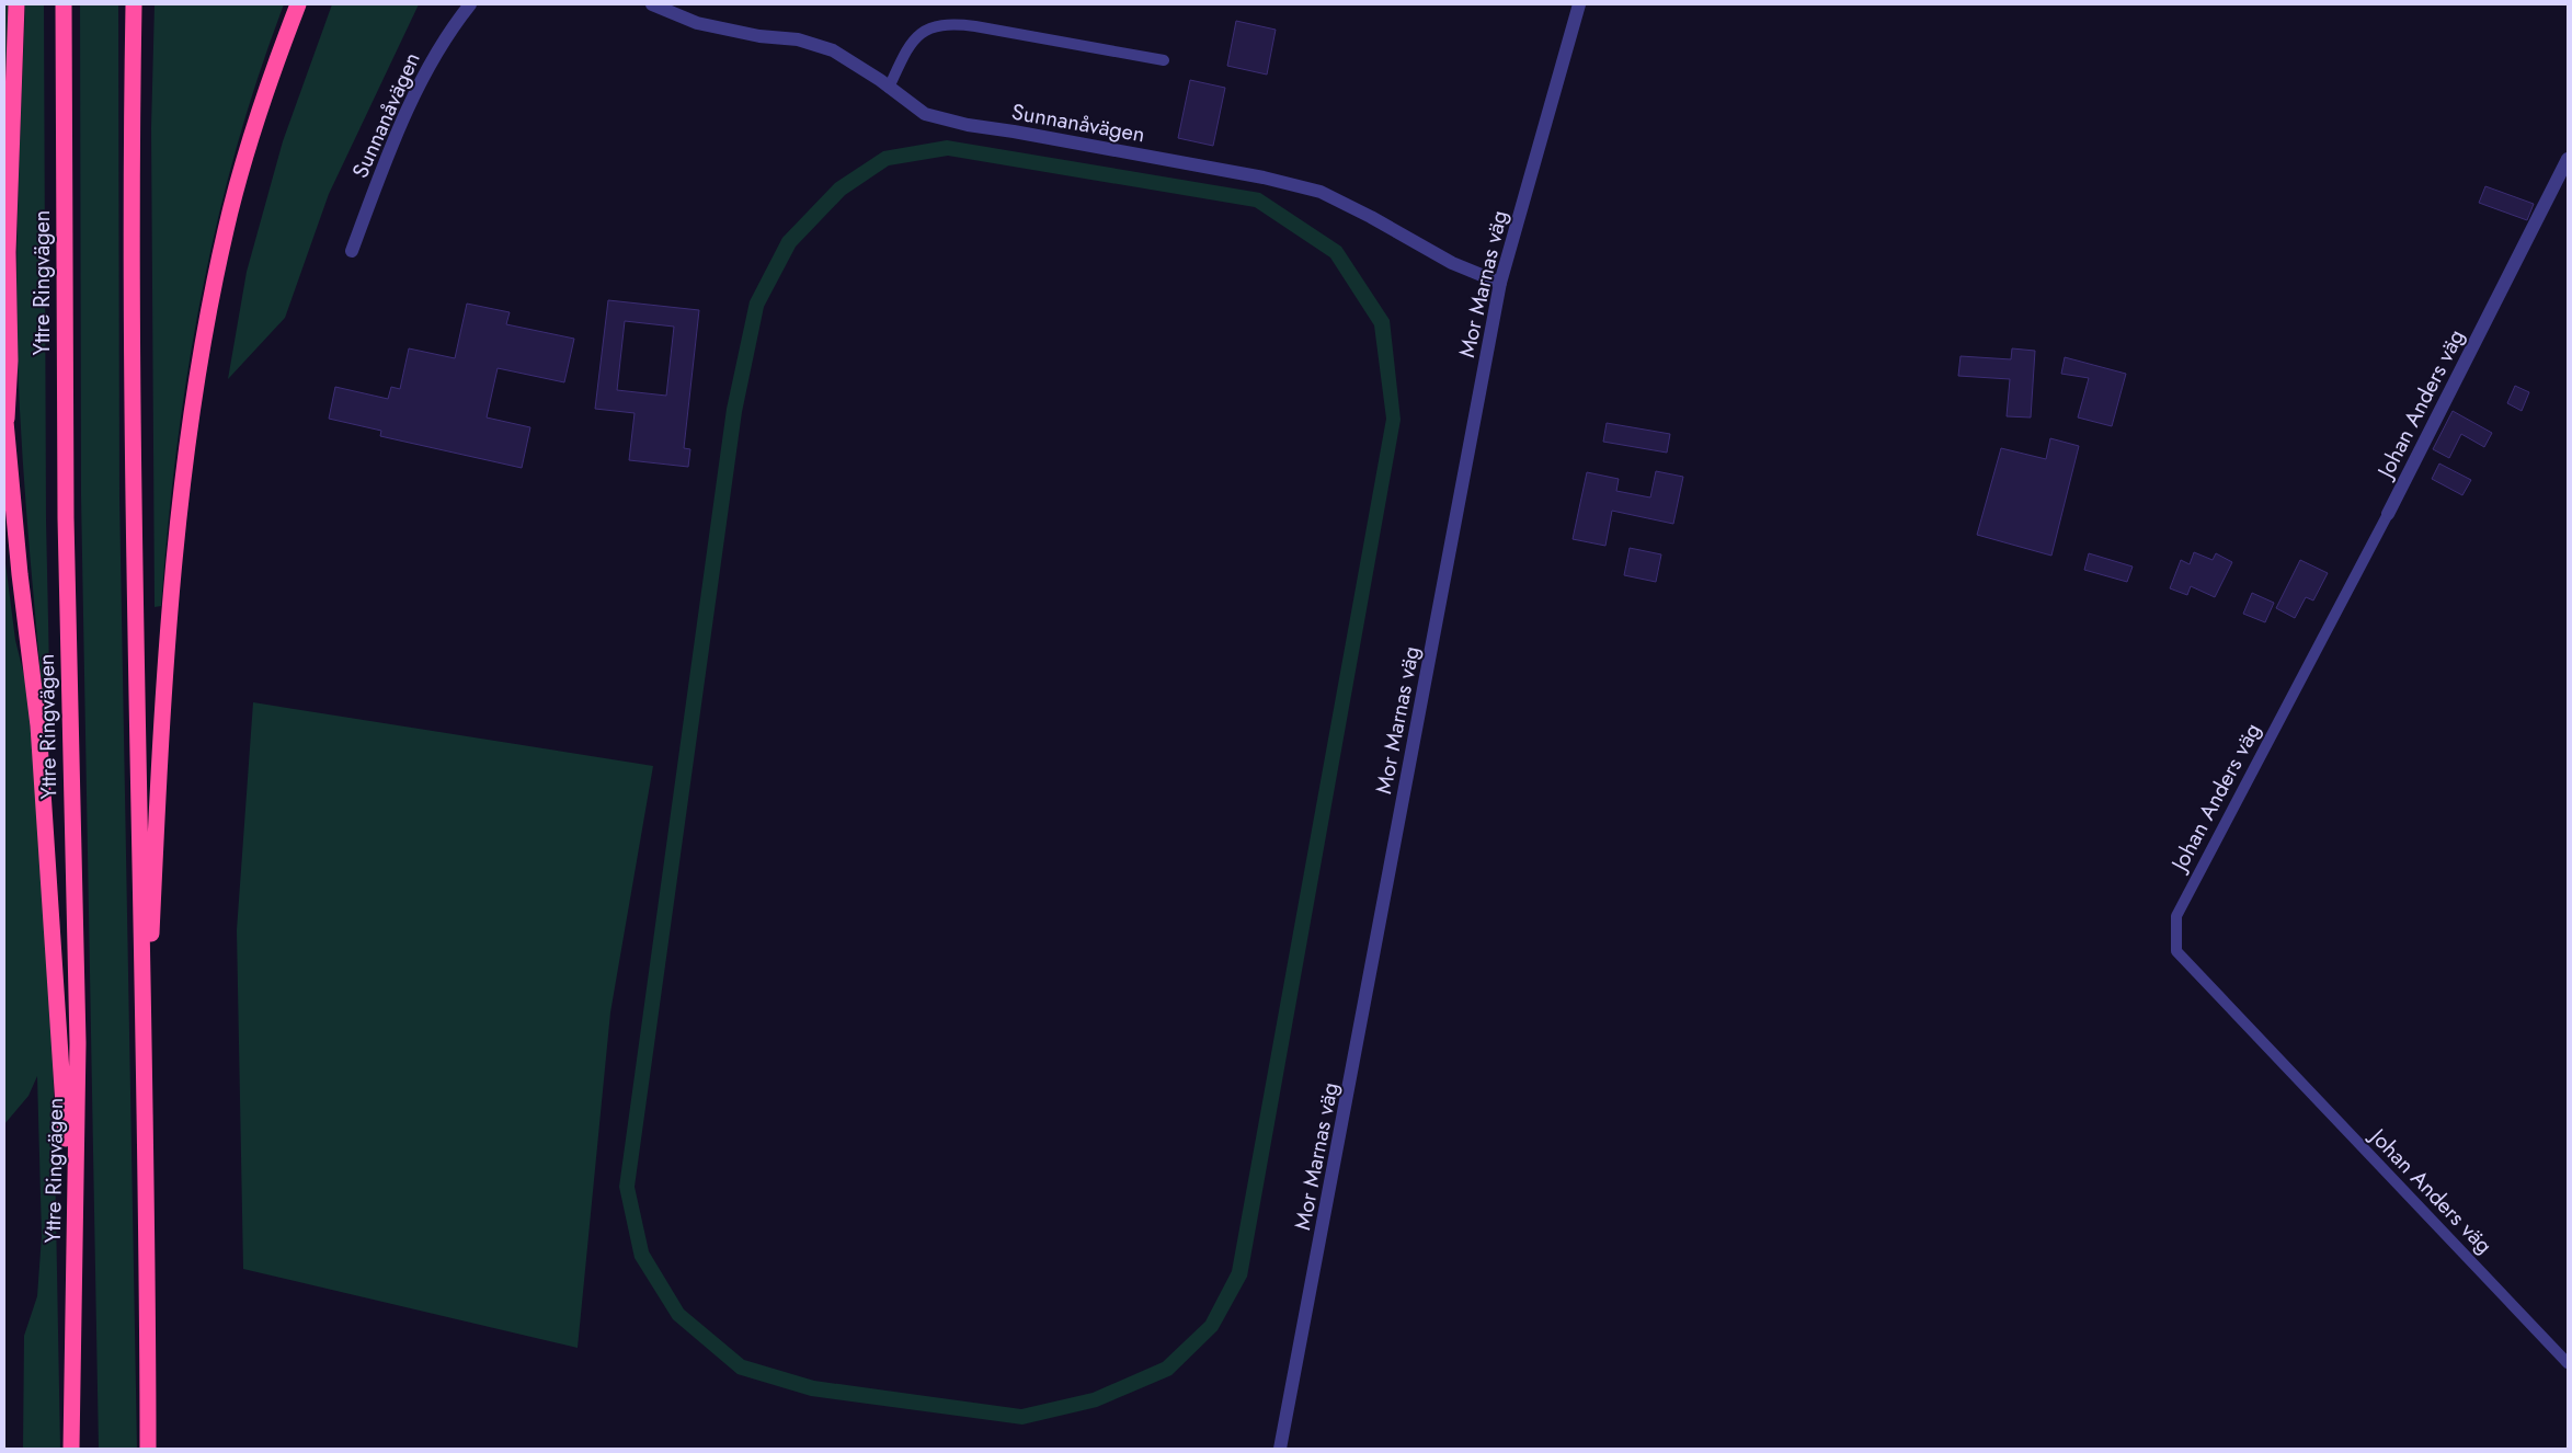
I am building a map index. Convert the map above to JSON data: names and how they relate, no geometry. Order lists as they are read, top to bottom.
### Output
{
  "streets": {
    "highway": ["Yttre Ringvägen"],
    "street": ["Sunnanåvägen", "Mor Marnas väg", "Johan Anders väg"]
  },
  "crossings": [
    ["Sunnanåvägen", "Mor Marnas väg"]
  ]
}
